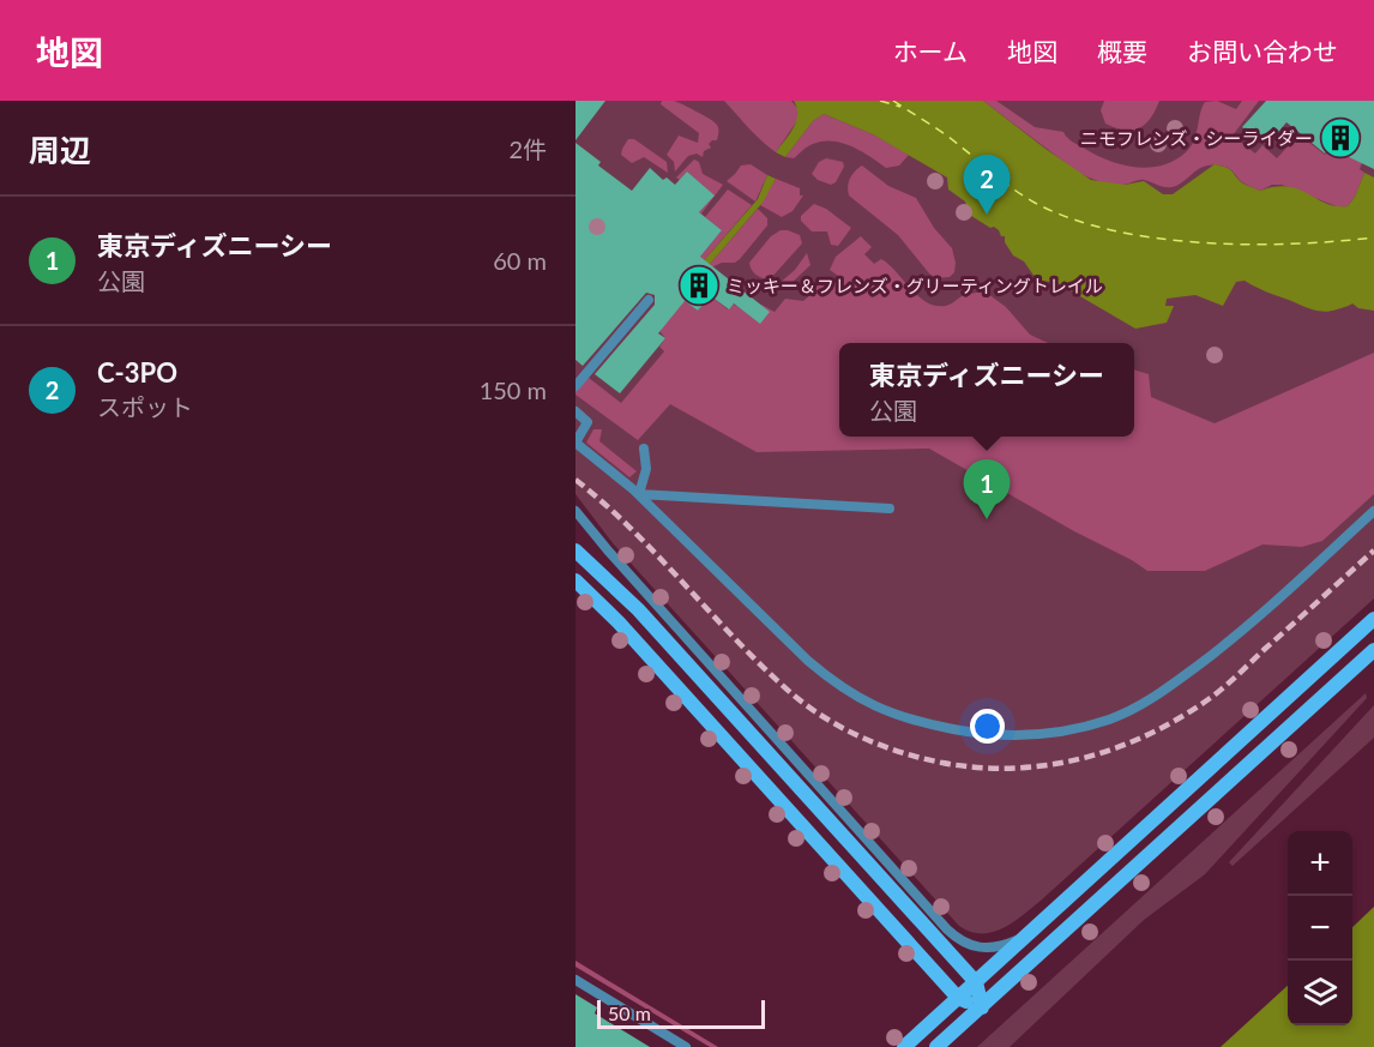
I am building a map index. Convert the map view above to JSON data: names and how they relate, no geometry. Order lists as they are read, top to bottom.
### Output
{
  "places": {
    "building": ["ニモフレンズ・シーライダー", "ミッキー＆フレンズ・グリーティングトレイル"]
  },
  "scale_bar": "50 m",
  "page": {
    "header": "地図",
    "nav": [
      "ホーム",
      "地図",
      "概要",
      "お問い合わせ"
    ],
    "heading": ["周辺", "2件"],
    "pins": ["2", "1"],
    "list": [
      {
        "mark": "1",
        "name": "東京ディズニーシー",
        "note": "公園",
        "value": "60 m"
      },
      {
        "mark": "2",
        "name": "C-3PO",
        "note": "スポット",
        "value": "150 m"
      }
    ],
    "popup": ["東京ディズニーシー", "公園"],
    "map_buttons": ["+", "−"],
    "scale": "50 m"
  }
}
